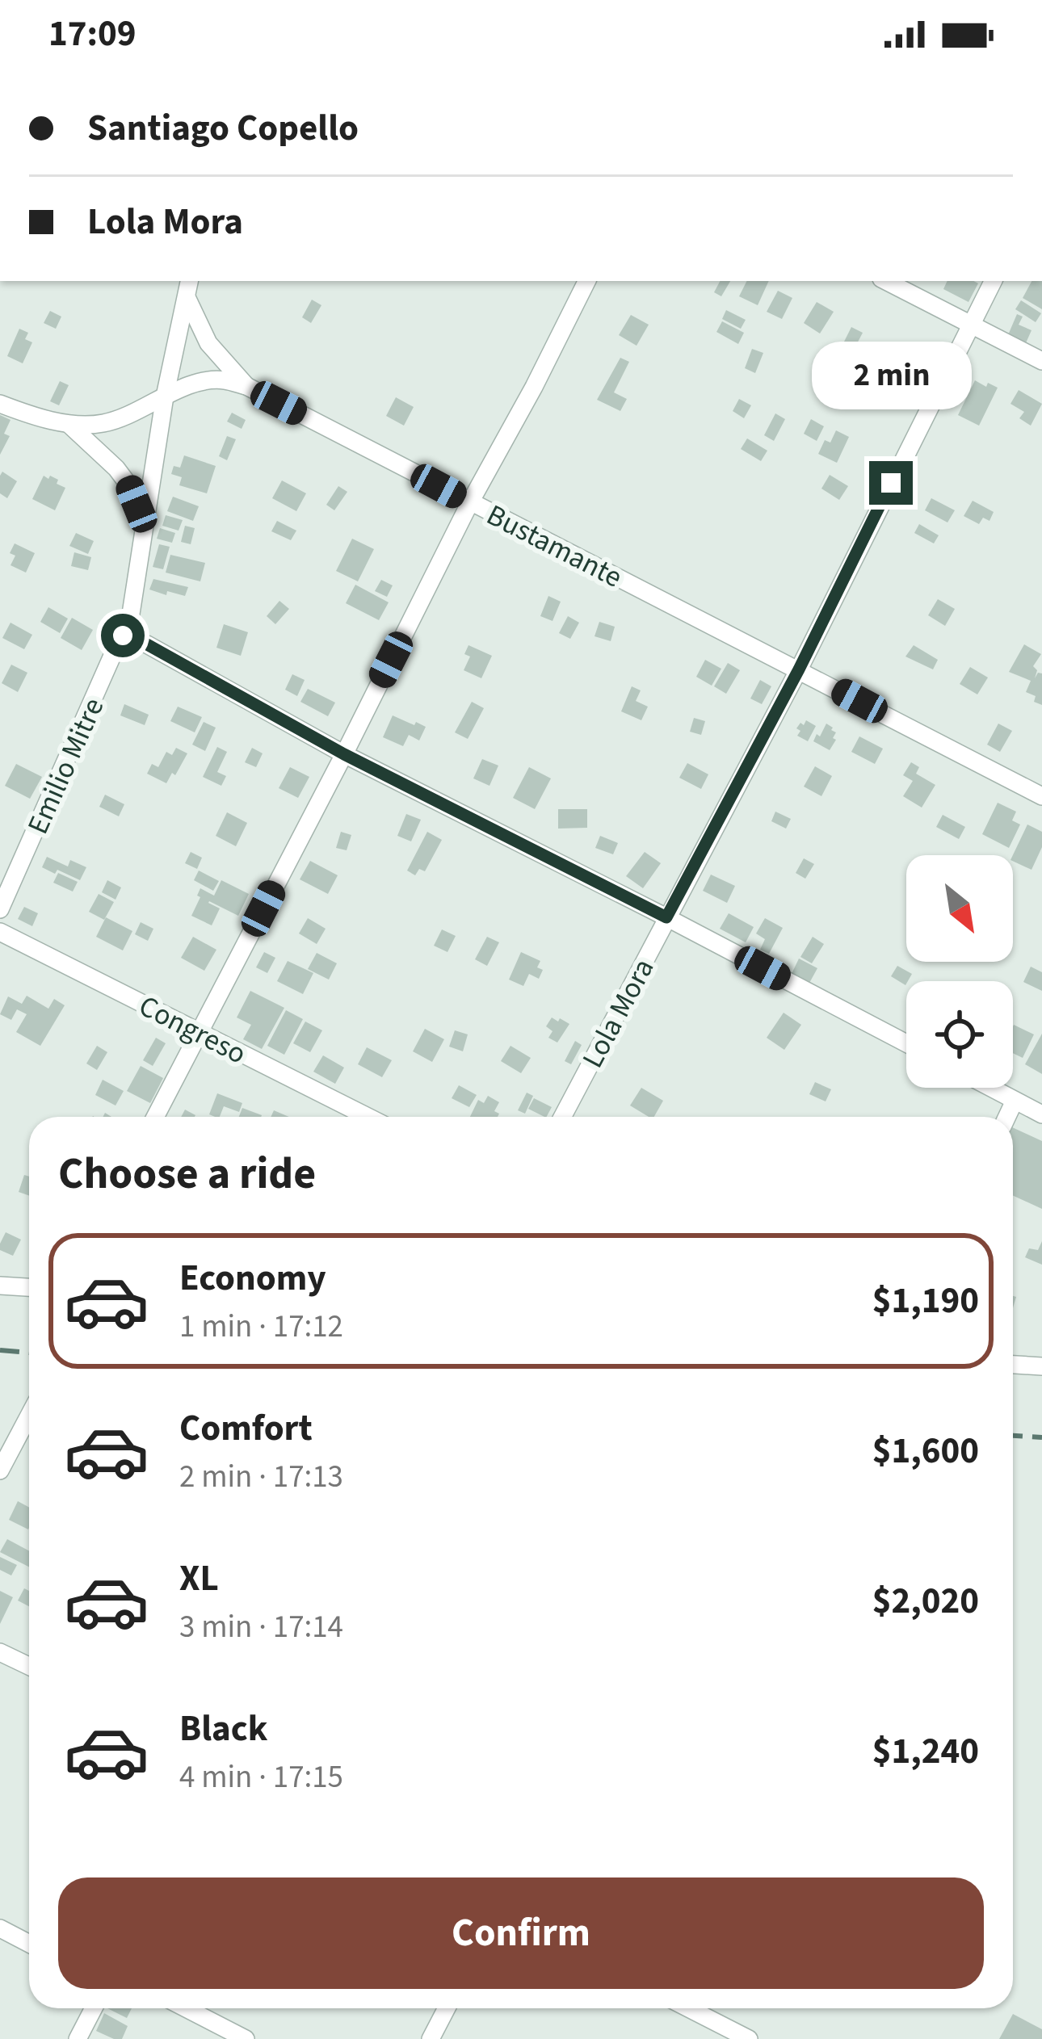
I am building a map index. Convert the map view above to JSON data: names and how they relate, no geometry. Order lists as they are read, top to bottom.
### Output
{
  "streets": {
    "street": [
      "Bustamante",
      "Emilio Mitre",
      "Lola Mora",
      "Congreso"
    ]
  },
  "crossings": [
    ["Bustamante", "Emilio Mitre"],
    ["Bustamante", "Lola Mora"]
  ],
  "north": "bottom right",
  "page": {
    "status": "17:09",
    "banner": ["Santiago Copello", "Lola Mora"],
    "bubble": "2 min",
    "heading": "Choose a ride",
    "list": [
      {
        "name": "Economy",
        "note": "1 min · 17:12",
        "value": "$1,190"
      },
      {
        "name": "Comfort",
        "note": "2 min · 17:13",
        "value": "$1,600"
      },
      {
        "name": "XL",
        "note": "3 min · 17:14",
        "value": "$2,020"
      },
      {
        "name": "Black",
        "note": "4 min · 17:15",
        "value": "$1,240"
      }
    ],
    "buttons": "Confirm"
  }
}
